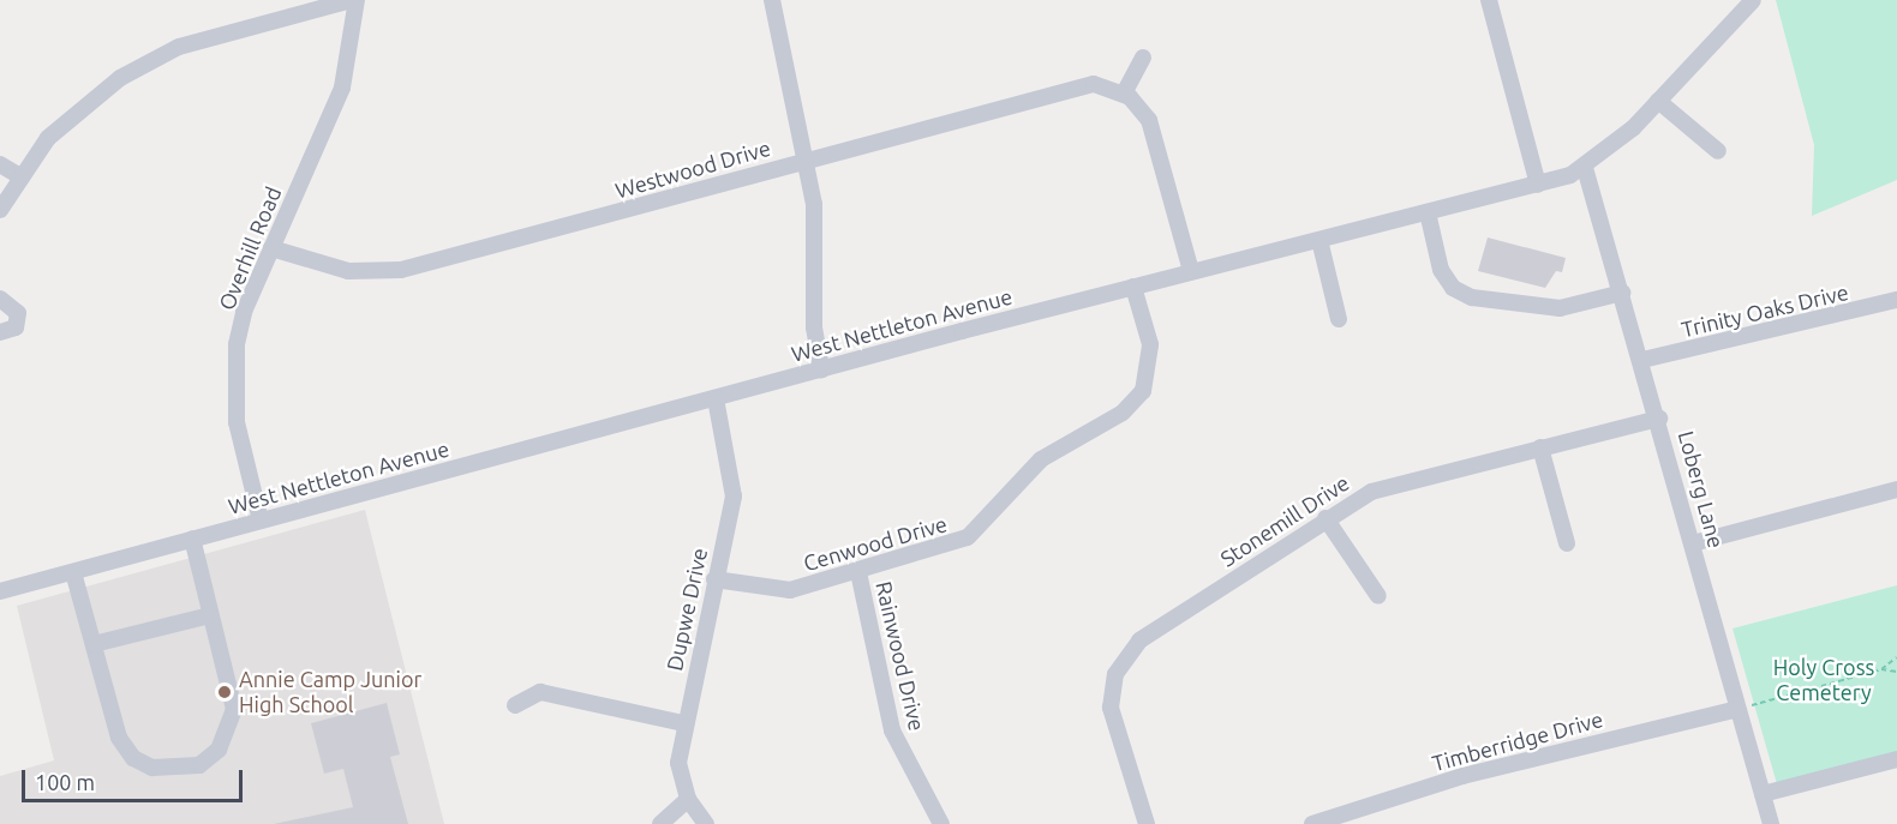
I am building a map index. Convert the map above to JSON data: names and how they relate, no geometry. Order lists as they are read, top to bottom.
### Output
{
  "streets": {
    "street": [
      "Westwood Drive",
      "Overhill Road",
      "Trinity Oaks Drive",
      "West Nettleton Avenue",
      "Loberg Lane",
      "Stonemill Drive",
      "Cenwood Drive",
      "Dupwe Drive",
      "Rainwood Drive",
      "Timberridge Drive"
    ]
  },
  "crossings": [
    ["Westwood Drive", "Overhill Road"],
    ["Overhill Road", "West Nettleton Avenue"],
    ["Trinity Oaks Drive", "Loberg Lane"],
    ["West Nettleton Avenue", "Loberg Lane"],
    ["West Nettleton Avenue", "Cenwood Drive"],
    ["West Nettleton Avenue", "Dupwe Drive"],
    ["Loberg Lane", "Stonemill Drive"],
    ["Loberg Lane", "Timberridge Drive"],
    ["Cenwood Drive", "Dupwe Drive"],
    ["Cenwood Drive", "Rainwood Drive"]
  ],
  "parks": ["Holy Cross Cemetery"],
  "places": ["Annie Camp Junior High School"],
  "scale_bar": "100 m"
}
